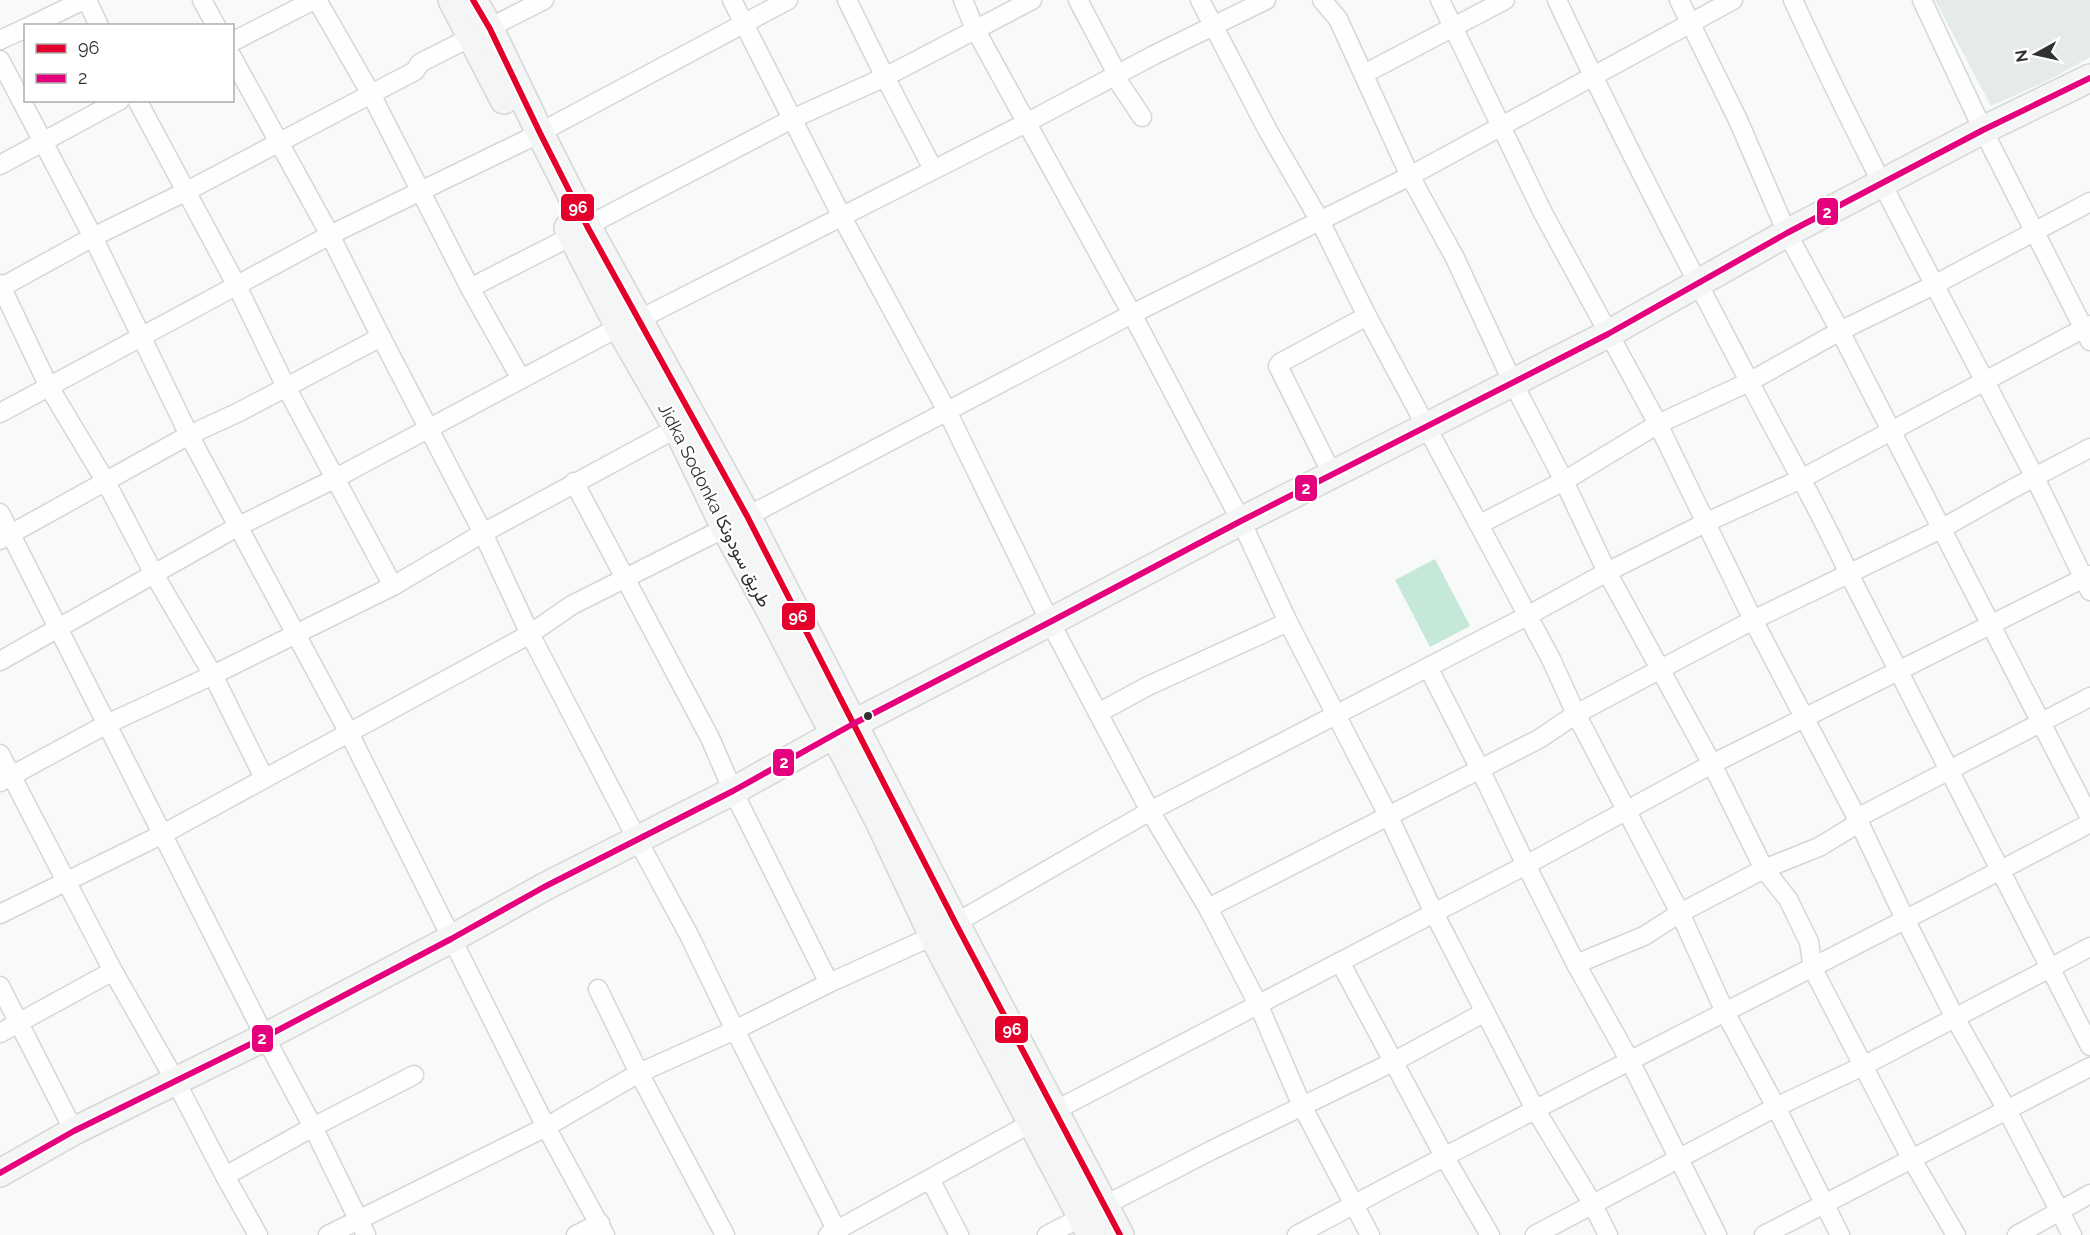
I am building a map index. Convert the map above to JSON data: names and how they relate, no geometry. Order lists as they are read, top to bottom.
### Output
{
  "streets": {
    "street": ["Jidka Sodonka طريق سودونكا"]
  },
  "lines": ["transit line 96", "transit line 2"],
  "legend": ["96", "2"],
  "north": "left"
}
